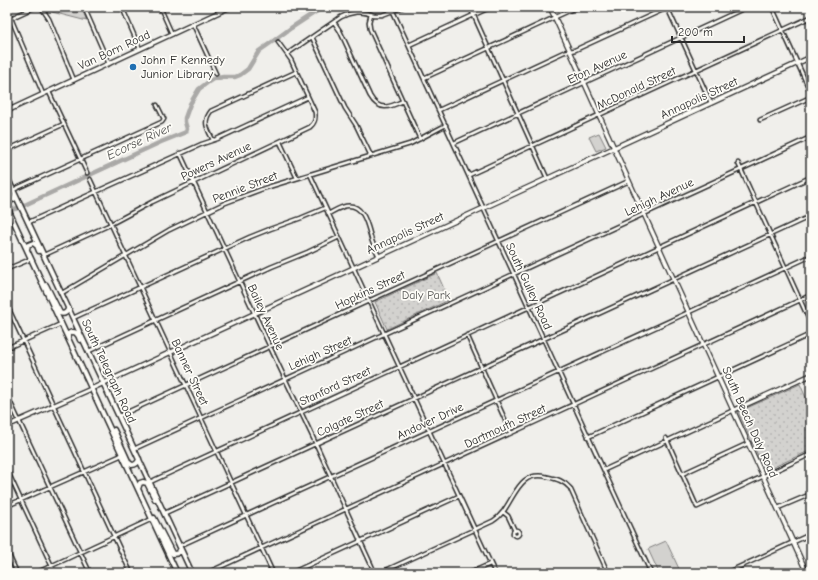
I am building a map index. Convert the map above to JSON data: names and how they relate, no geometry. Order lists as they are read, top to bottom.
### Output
{
  "streets": {
    "main road": ["South Telegraph Road"],
    "street": [
      "Van Born Road",
      "Eton Avenue",
      "McDonald Street",
      "Annapolis Street",
      "Powers Avenue",
      "Pennie Street",
      "Lehigh Avenue",
      "South Gulley Road",
      "Hopkins Street",
      "Bailey Avenue",
      "Lehigh Street",
      "Banner Street",
      "Stanford Street",
      "Colgate Street",
      "Andover Drive",
      "South Beech Daly Road",
      "Dartmouth Street"
    ]
  },
  "crossings": [
    ["Eton Avenue", "South Gulley Road"],
    ["McDonald Street", "South Gulley Road"],
    ["Annapolis Street", "South Gulley Road"],
    ["Annapolis Street", "Bailey Avenue"],
    ["Annapolis Street", "South Telegraph Road"],
    ["Annapolis Street", "Banner Street"],
    ["Powers Avenue", "Bailey Avenue"],
    ["Powers Avenue", "South Telegraph Road"],
    ["Powers Avenue", "Banner Street"],
    ["Pennie Street", "South Gulley Road"],
    ["Pennie Street", "Bailey Avenue"],
    ["Pennie Street", "South Telegraph Road"],
    ["Pennie Street", "Banner Street"],
    ["Lehigh Avenue", "South Gulley Road"],
    ["Lehigh Avenue", "Lehigh Street"],
    ["South Gulley Road", "Hopkins Street"],
    ["South Gulley Road", "Lehigh Street"],
    ["South Gulley Road", "Stanford Street"],
    ["South Gulley Road", "Colgate Street"],
    ["South Gulley Road", "Andover Drive"],
    ["South Gulley Road", "Dartmouth Street"],
    ["Hopkins Street", "Bailey Avenue"],
    ["Hopkins Street", "South Telegraph Road"],
    ["Hopkins Street", "Banner Street"],
    ["Bailey Avenue", "Lehigh Street"],
    ["Bailey Avenue", "Stanford Street"],
    ["Bailey Avenue", "Colgate Street"],
    ["Bailey Avenue", "Andover Drive"],
    ["Bailey Avenue", "Dartmouth Street"],
    ["Lehigh Street", "South Telegraph Road"],
    ["Lehigh Street", "Banner Street"],
    ["South Telegraph Road", "Stanford Street"],
    ["South Telegraph Road", "Colgate Street"],
    ["South Telegraph Road", "Andover Drive"],
    ["Banner Street", "Stanford Street"],
    ["Banner Street", "Colgate Street"],
    ["Banner Street", "Andover Drive"],
    ["Banner Street", "Dartmouth Street"],
    ["Stanford Street", "South Beech Daly Road"],
    ["Colgate Street", "South Beech Daly Road"],
    ["Andover Drive", "South Beech Daly Road"],
    ["South Beech Daly Road", "Dartmouth Street"]
  ],
  "water": ["Ecorse River"],
  "parks": ["Daly Park"],
  "places": ["John F Kennedy Junior Library"],
  "scale_bar": "200 m"
}
